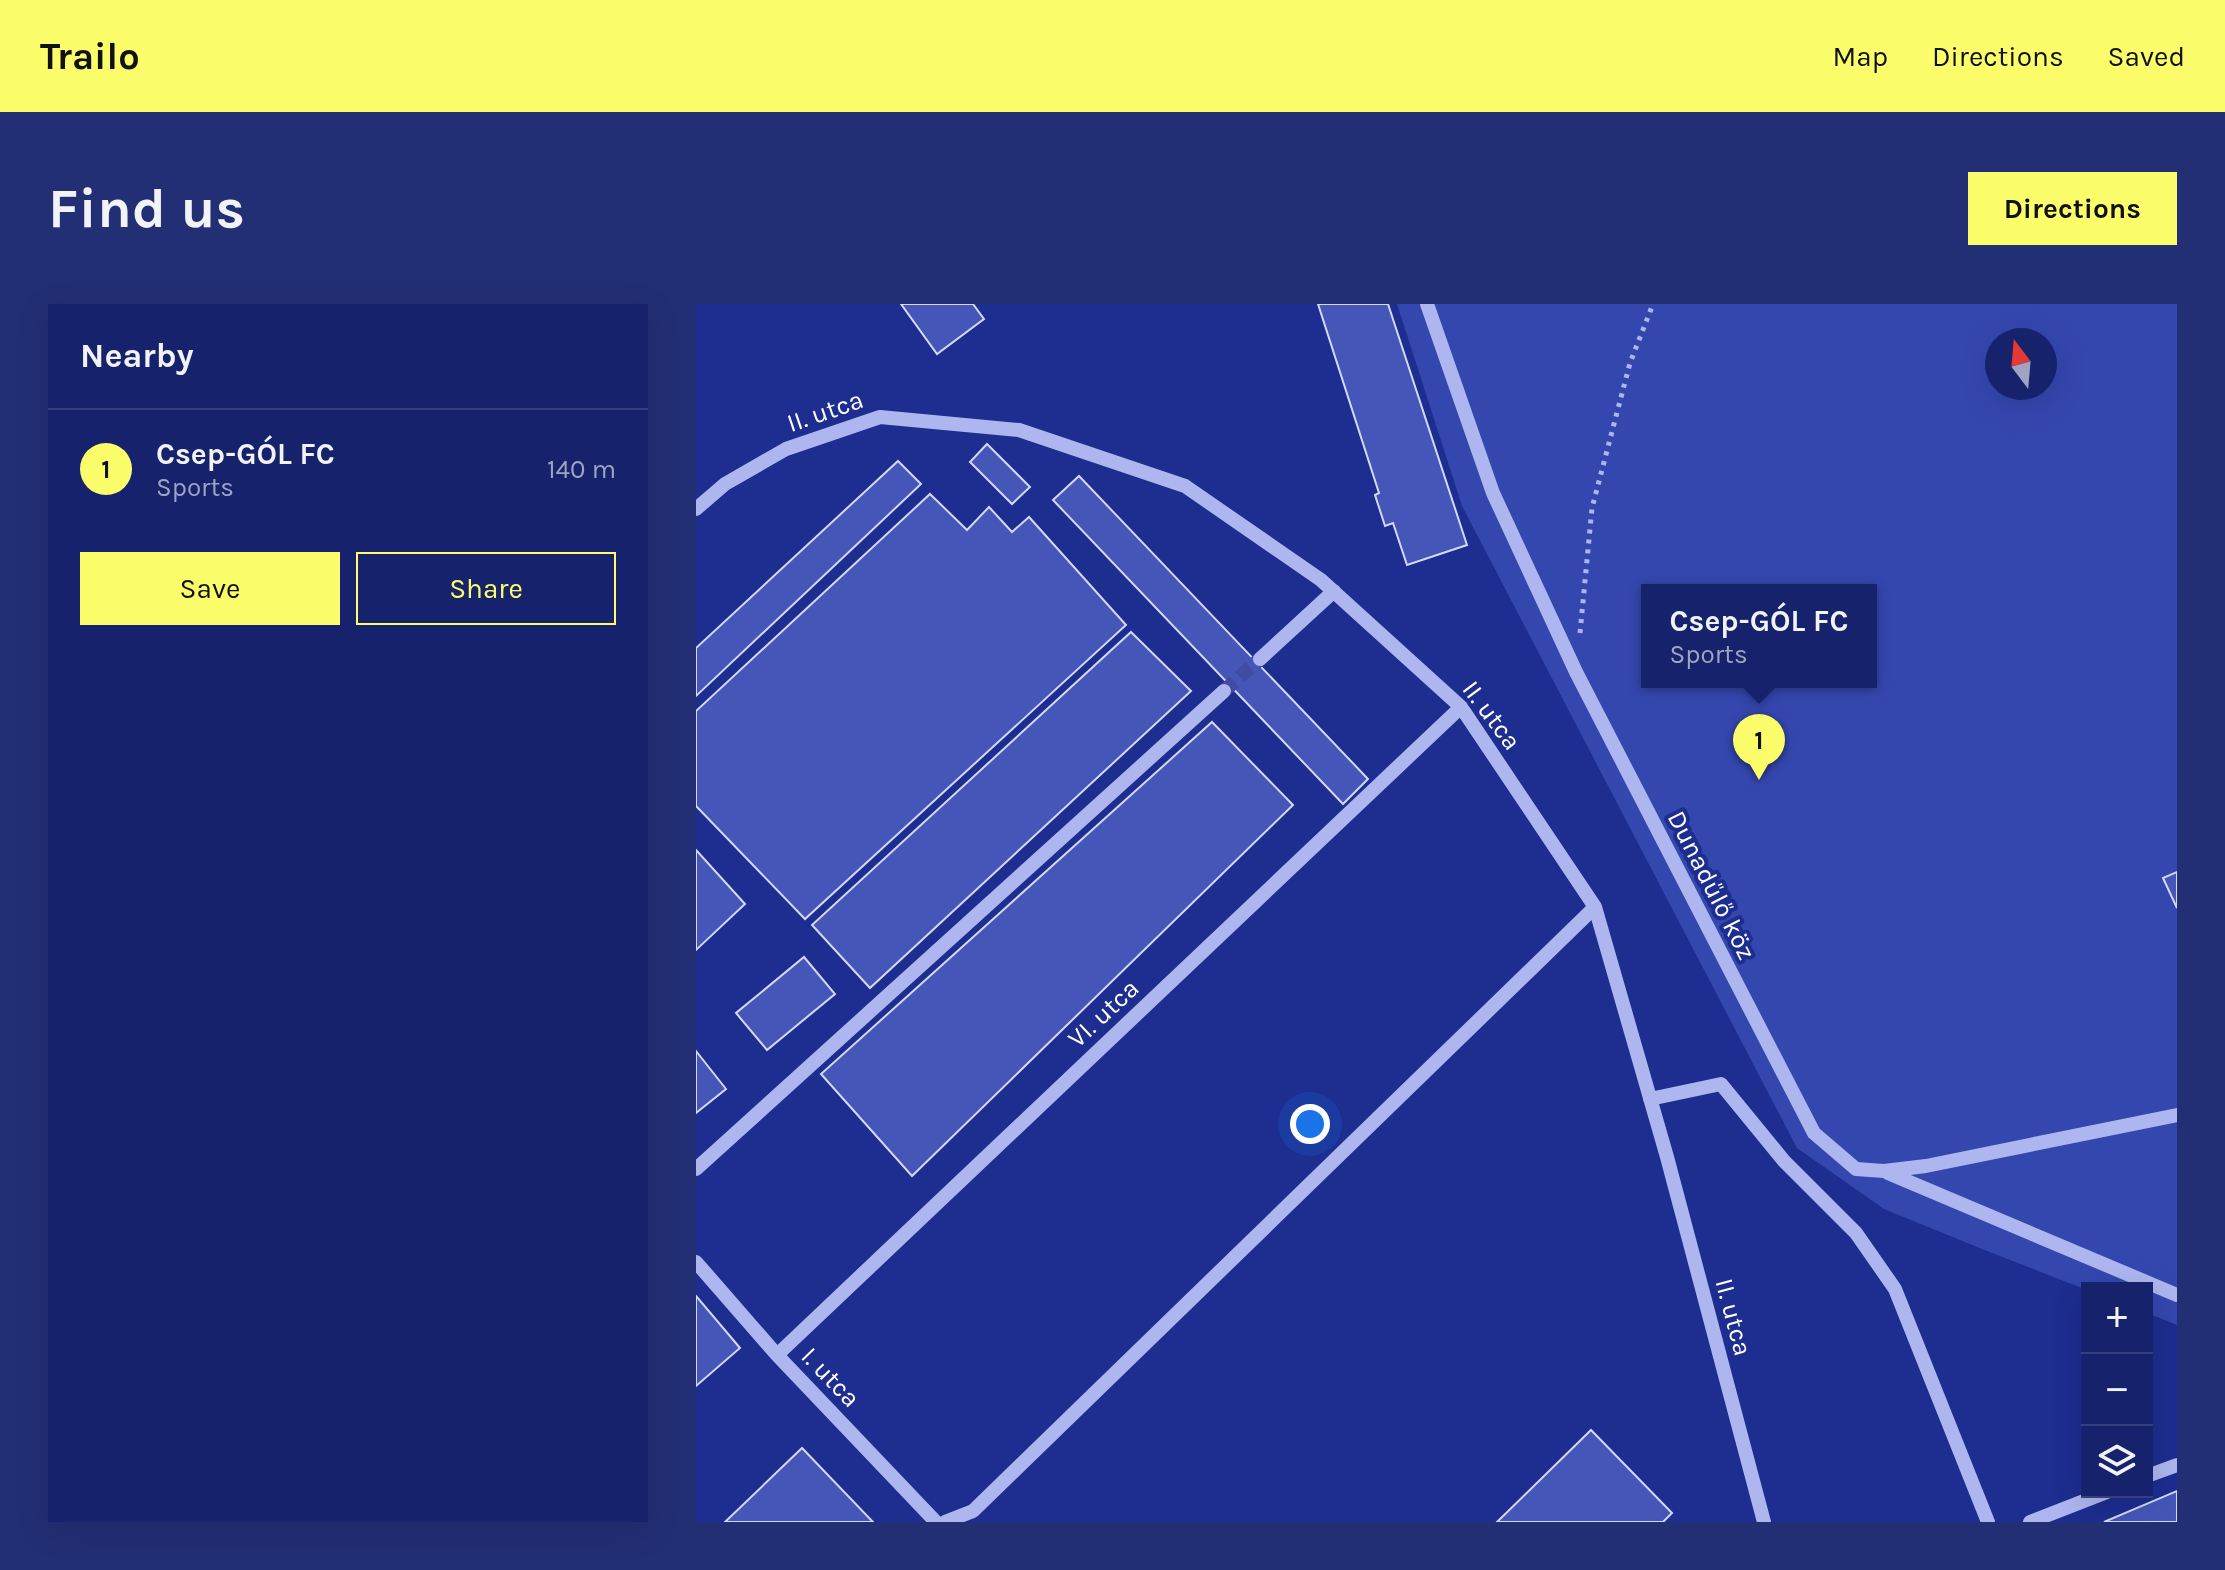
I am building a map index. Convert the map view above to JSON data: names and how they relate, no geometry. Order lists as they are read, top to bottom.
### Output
{
  "streets": {
    "lane": [
      "II. utca",
      "Dunadűlő köz",
      "VI. utca",
      "I. utca"
    ]
  },
  "crossings": [
    ["II. utca", "VI. utca"],
    ["VI. utca", "I. utca"]
  ],
  "north": "top",
  "page": {
    "header": "Trailo",
    "nav": ["Map", "Directions", "Saved"],
    "buttons": [
      "Directions",
      ["Save", "Share"]
    ],
    "title": "Find us",
    "heading": "Nearby",
    "list": [
      {
        "mark": "1",
        "name": "Csep-GÓL FC",
        "note": "Sports",
        "value": "140 m"
      }
    ],
    "popup": ["Csep-GÓL FC", "Sports"],
    "pins": "1",
    "map_buttons": ["+", "−"]
  }
}
